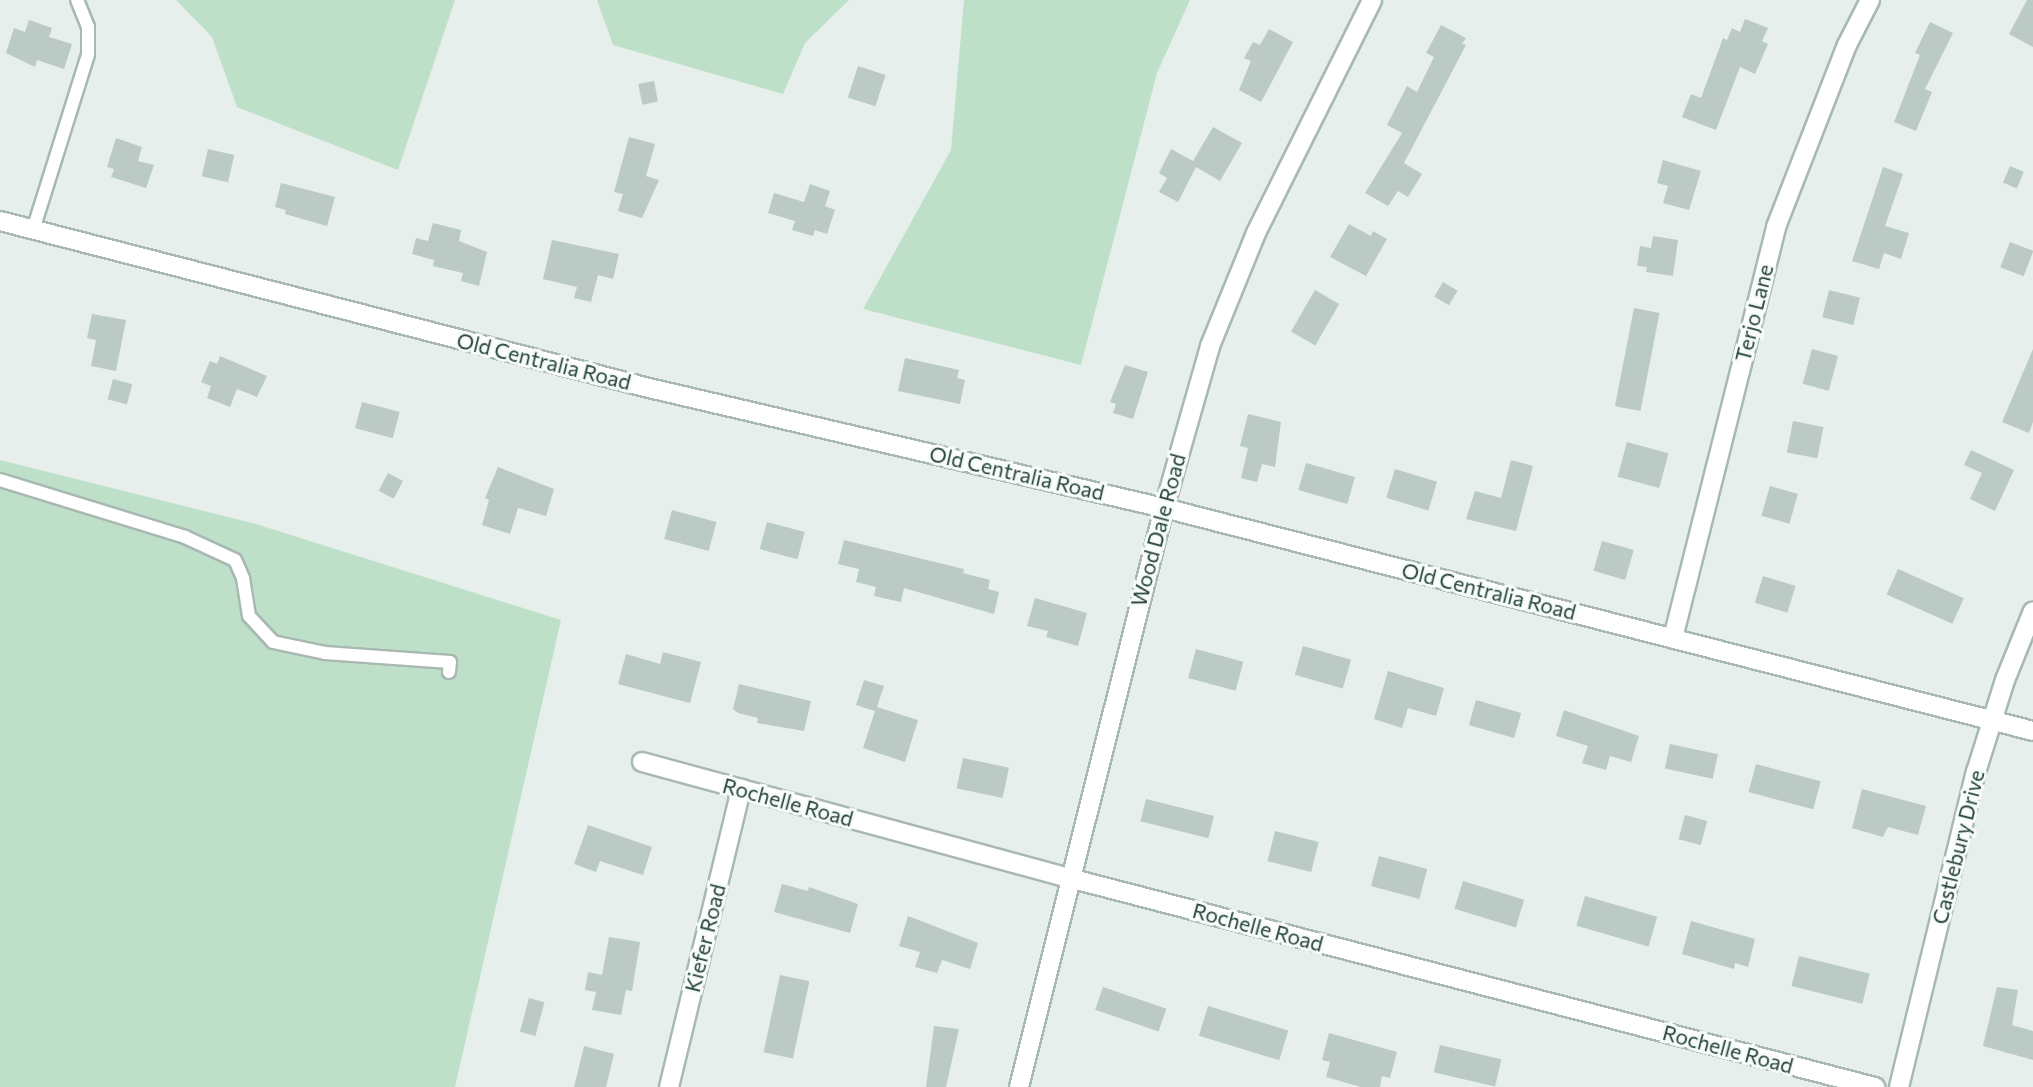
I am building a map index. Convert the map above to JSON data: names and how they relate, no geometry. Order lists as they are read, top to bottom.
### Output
{
  "streets": {
    "street": [
      "Terjo Lane",
      "Old Centralia Road",
      "Wood Dale Road",
      "Rochelle Road",
      "Castlebury Drive",
      "Kiefer Road"
    ]
  },
  "crossings": [
    ["Terjo Lane", "Old Centralia Road"],
    ["Old Centralia Road", "Wood Dale Road"],
    ["Old Centralia Road", "Castlebury Drive"],
    ["Wood Dale Road", "Rochelle Road"],
    ["Rochelle Road", "Kiefer Road"]
  ]
}
